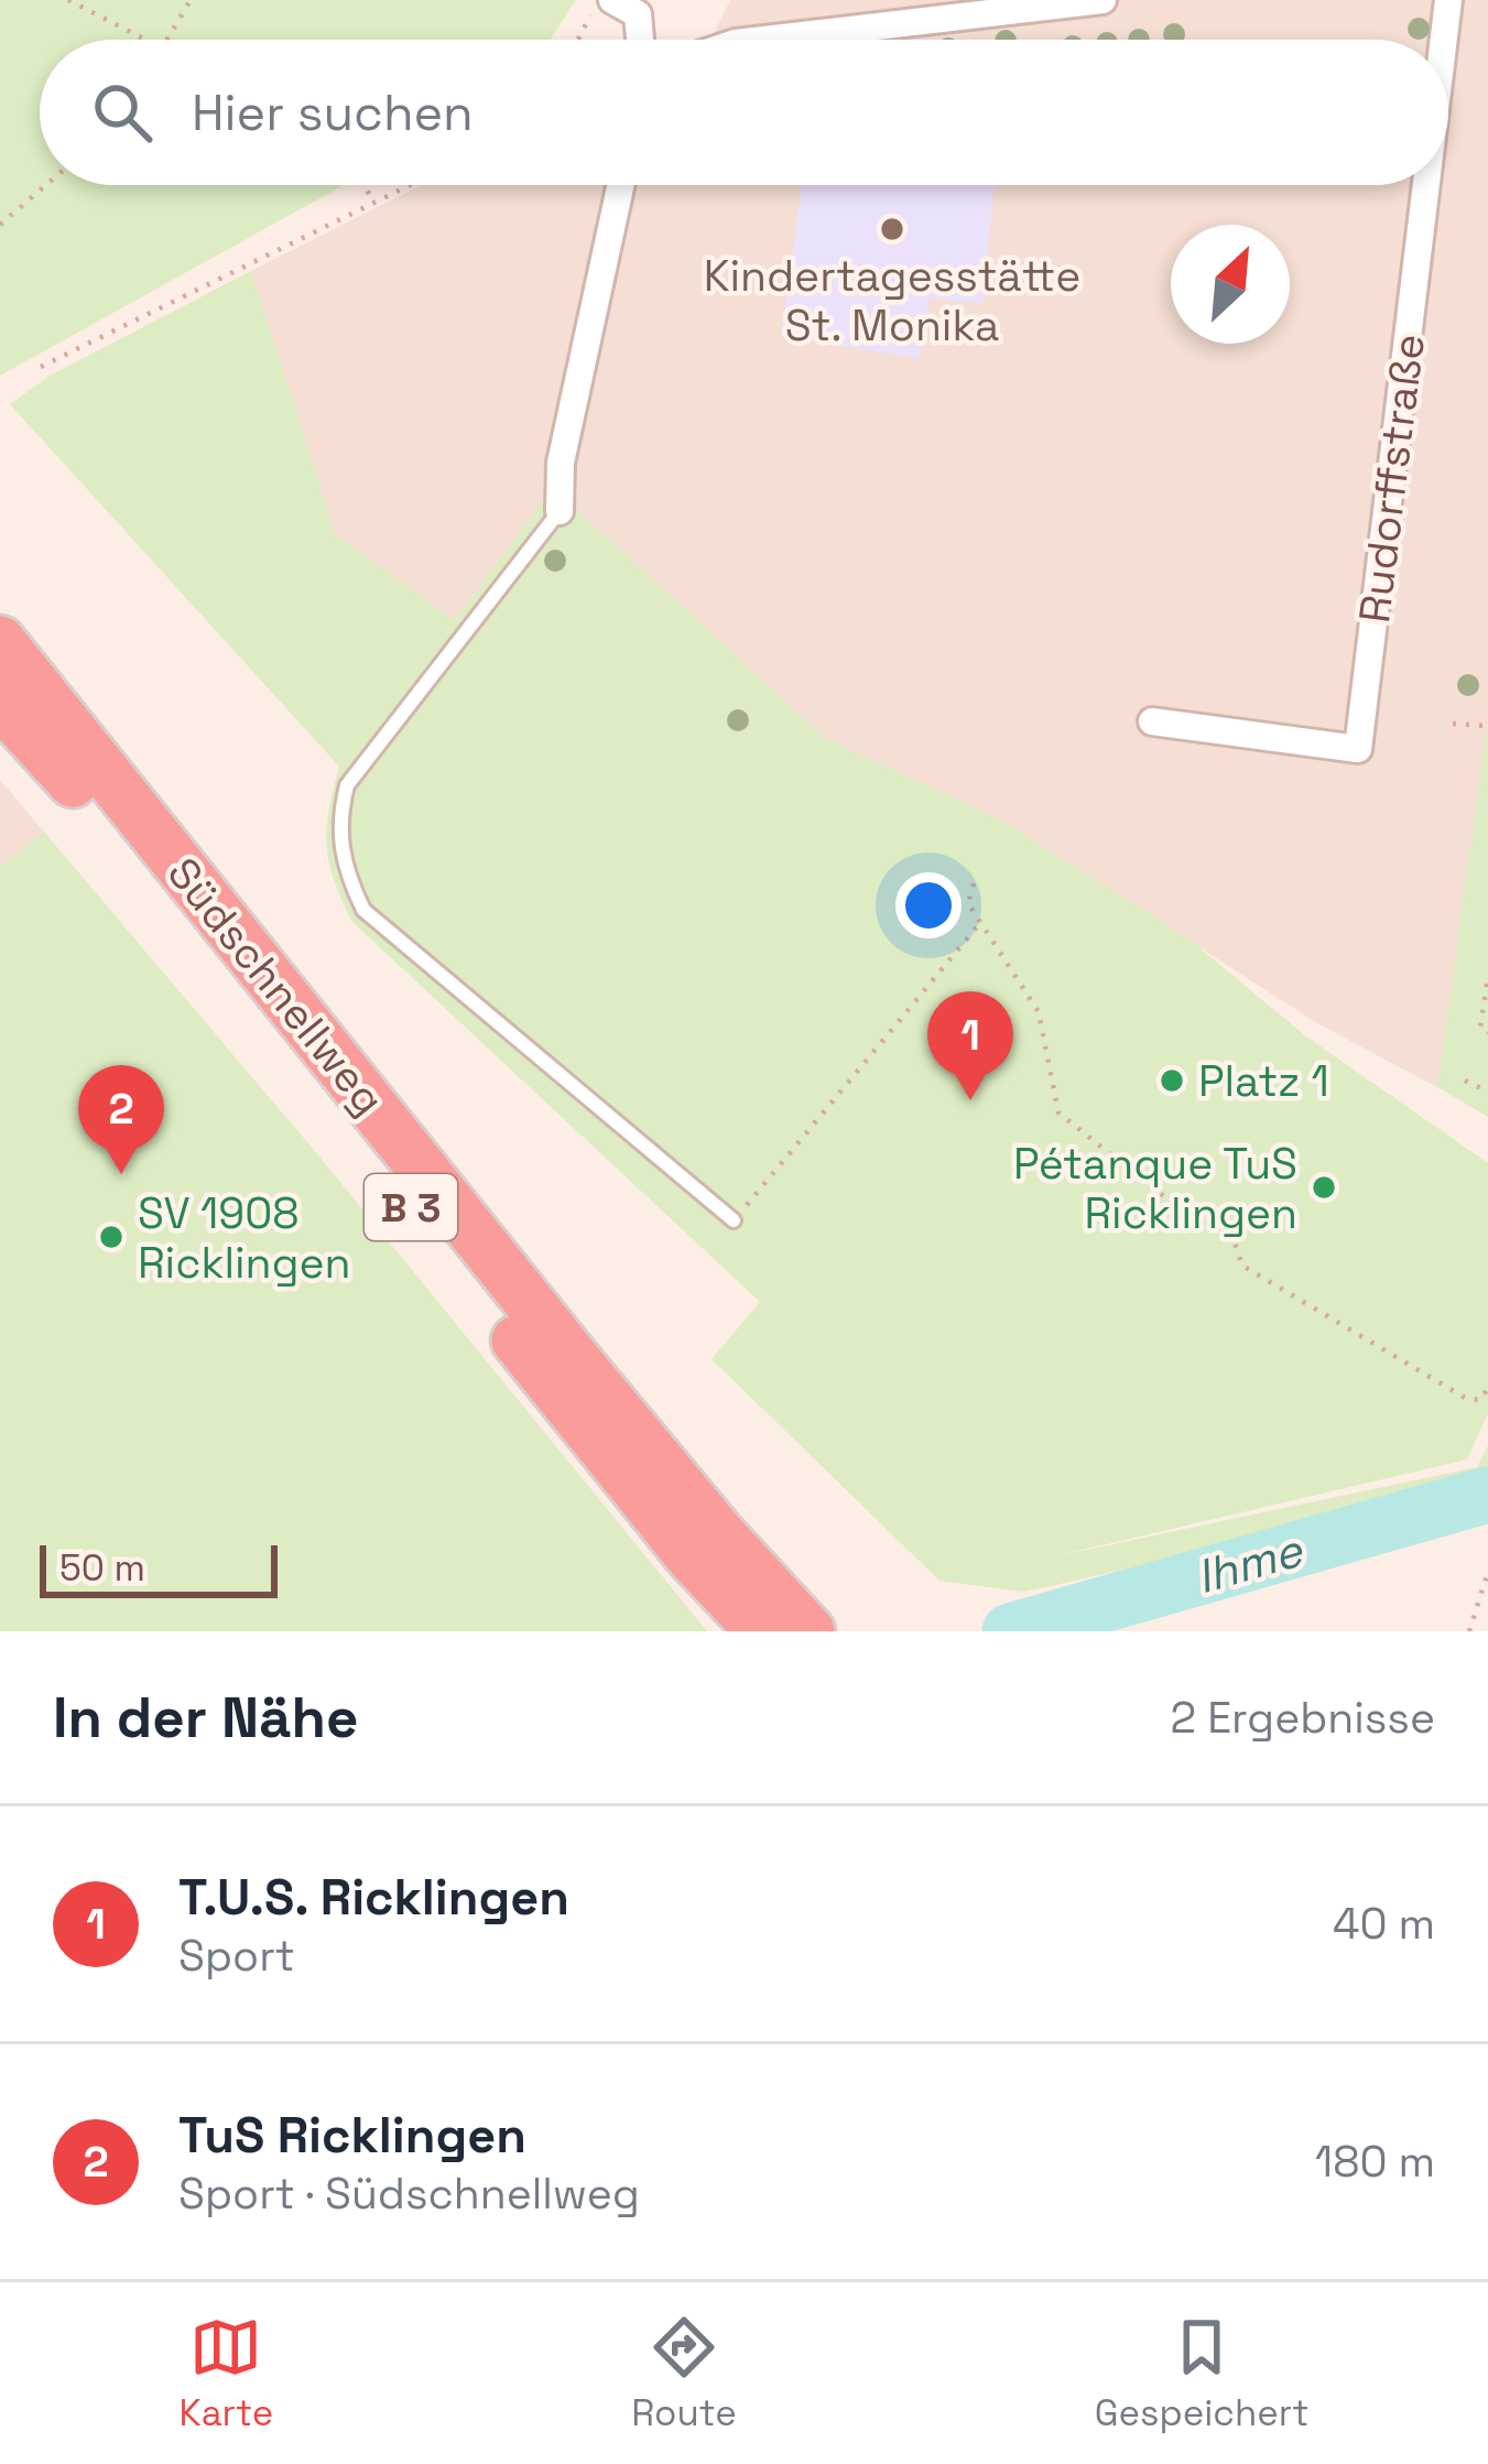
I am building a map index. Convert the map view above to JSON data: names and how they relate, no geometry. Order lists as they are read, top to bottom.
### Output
{
  "streets": {
    "highway": ["Südschnellweg", "B 3"],
    "street": ["Rudorffstraße"]
  },
  "water": ["Ihme"],
  "places": [
    "Kindertagesstätte St. Monika",
    "Platz 1",
    "Pétanque TuS Ricklingen",
    "SV 1908 Ricklingen"
  ],
  "scale_bar": "50 m",
  "north": "top right",
  "page": {
    "search": "Hier suchen",
    "pins": ["1", "2"],
    "scale": "50 m",
    "heading": ["In der Nähe", "2 Ergebnisse"],
    "list": [
      {
        "mark": "1",
        "name": "T.U.S. Ricklingen",
        "note": "Sport",
        "value": "40 m"
      },
      {
        "mark": "2",
        "name": "TuS Ricklingen",
        "note": "Sport · Südschnellweg",
        "value": "180 m"
      }
    ],
    "nav": ["Karte", "Route", "Gespeichert"]
  }
}
